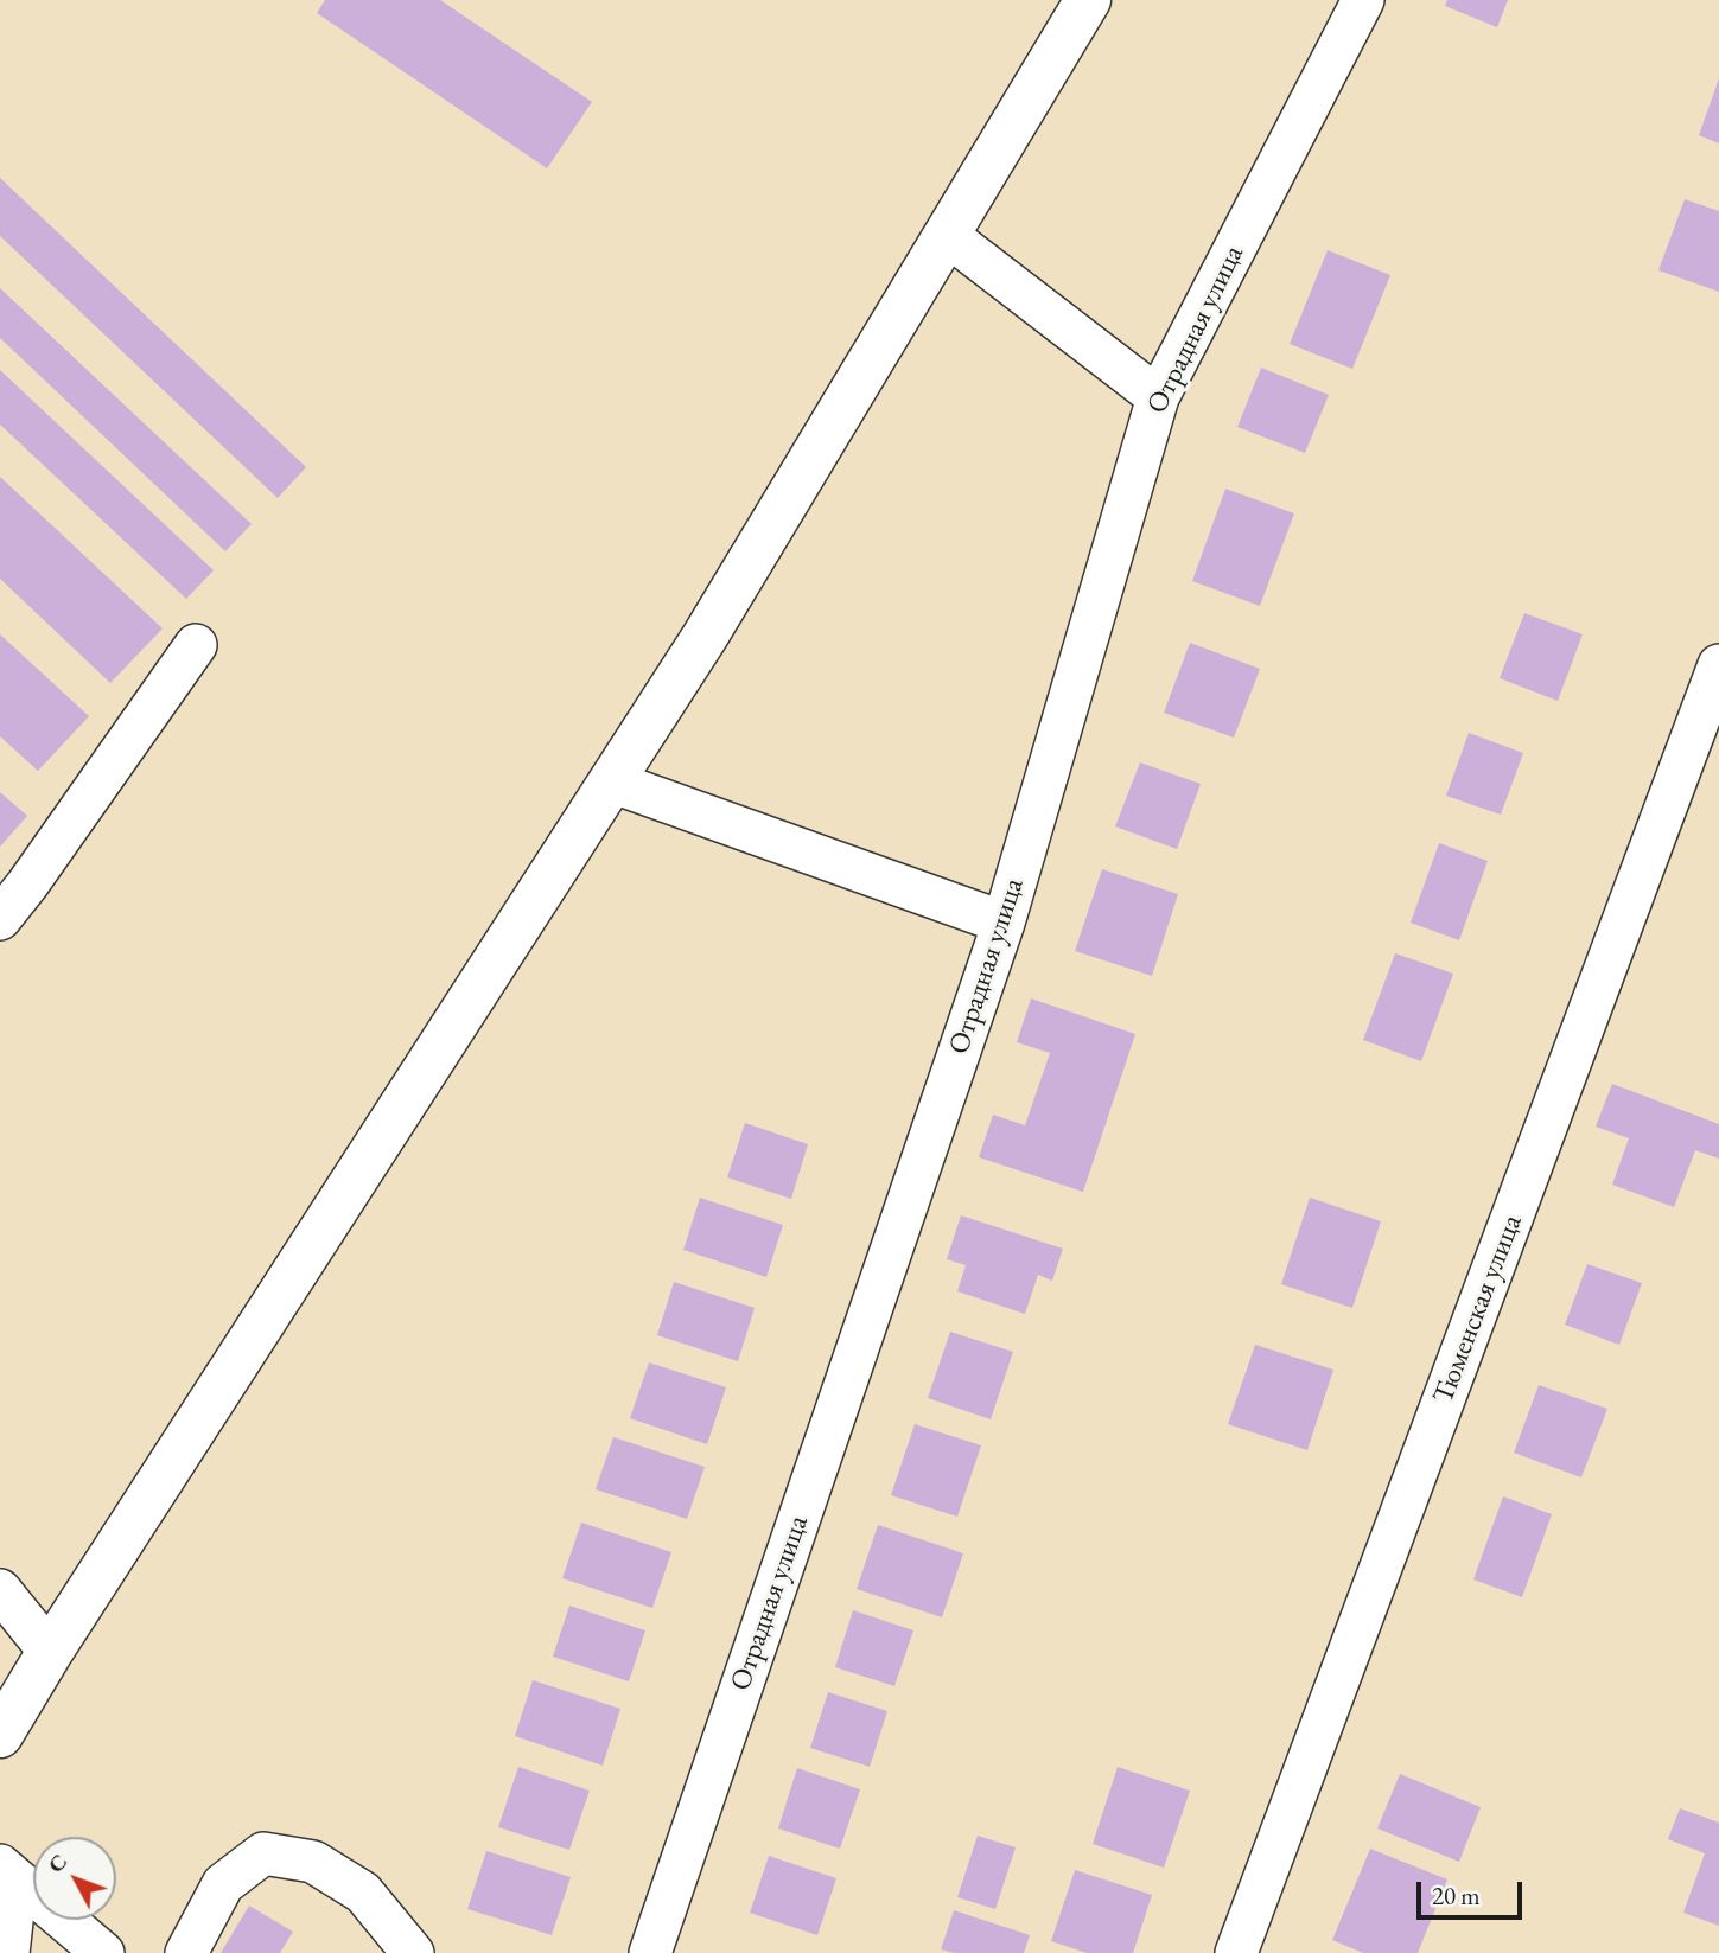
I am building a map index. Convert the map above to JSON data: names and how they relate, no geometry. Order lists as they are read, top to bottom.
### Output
{
  "streets": {
    "street": ["Отрадная улица", "Тюменская улица"]
  },
  "scale_bar": "20 m",
  "north": "top left"
}
